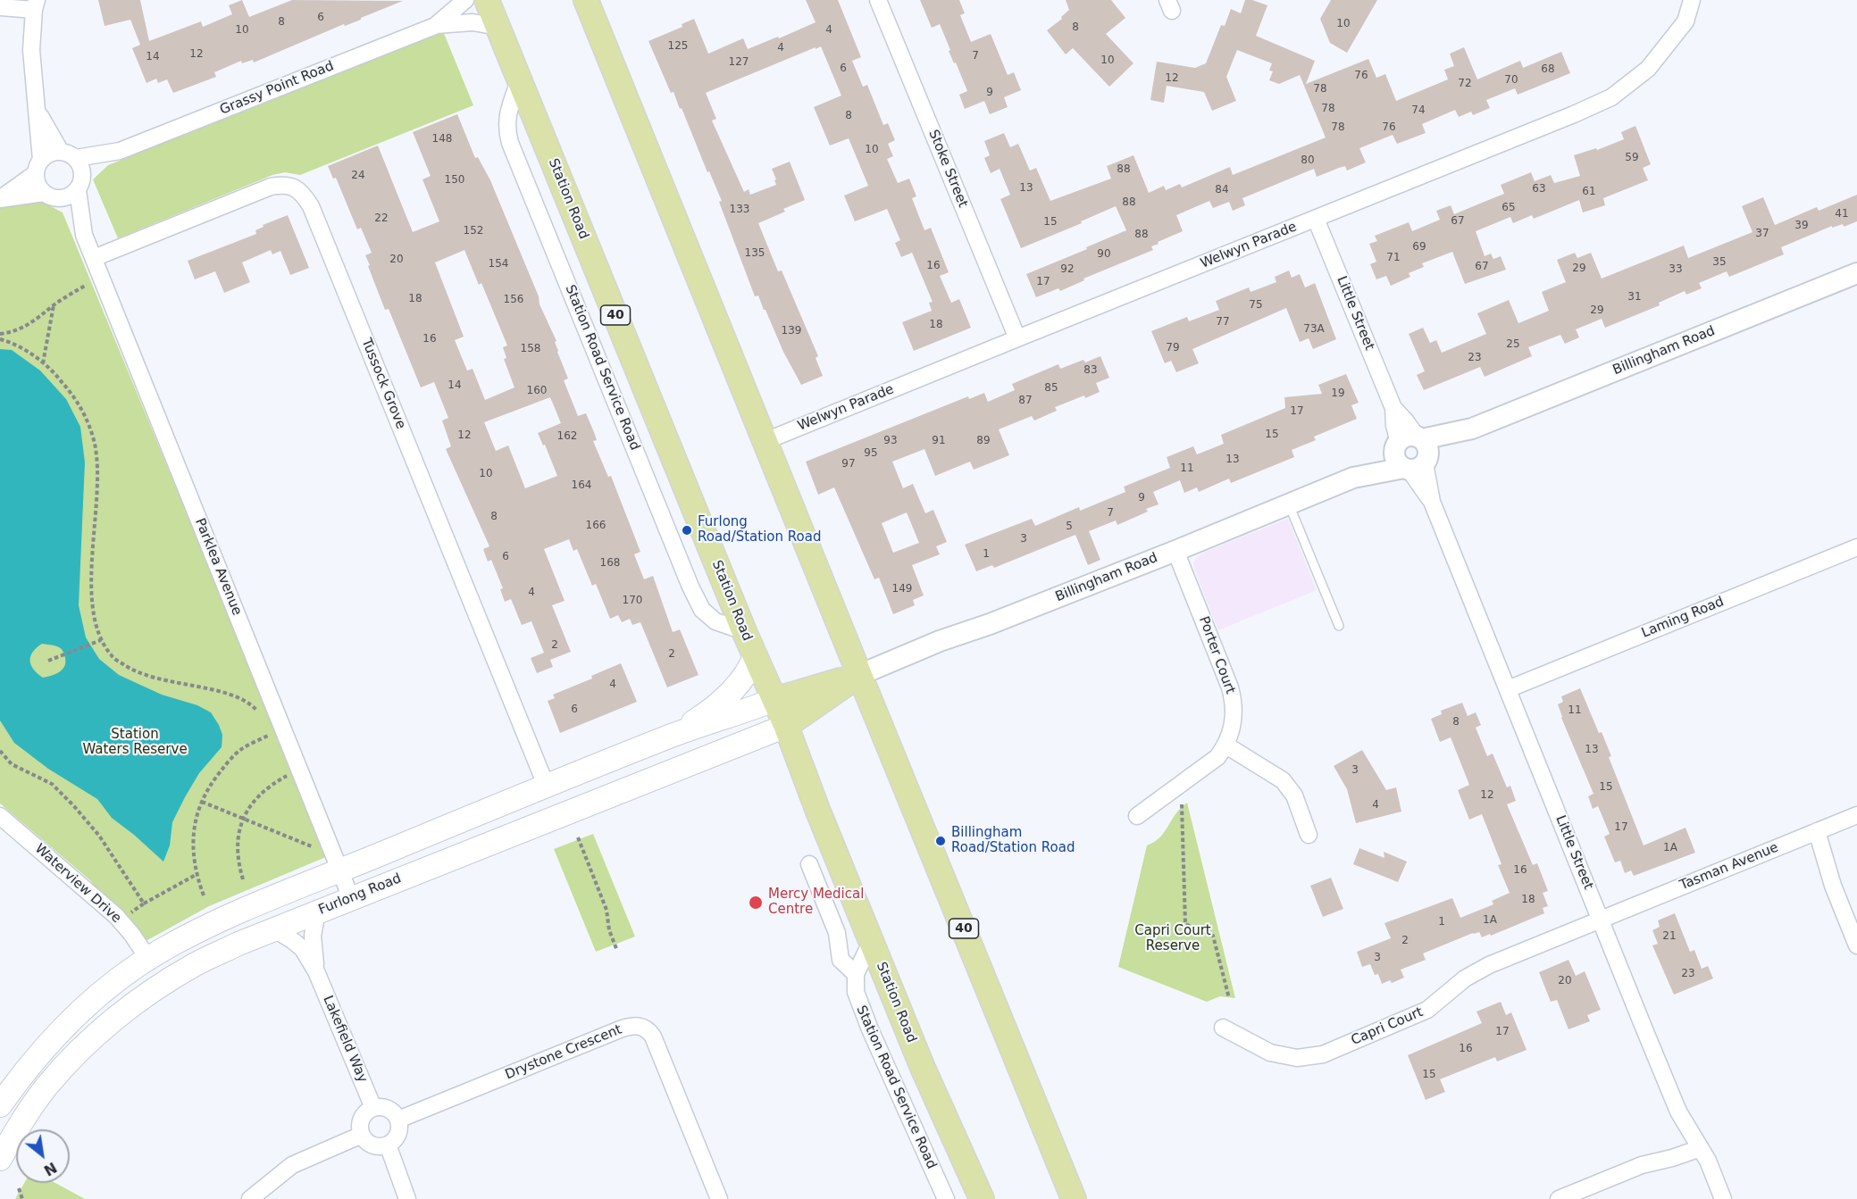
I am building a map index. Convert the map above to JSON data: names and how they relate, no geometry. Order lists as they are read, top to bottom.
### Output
{
  "streets": {
    "main road": ["Station Road", "40", "Furlong Road"],
    "street": [
      "Grassy Point Road",
      "Stoke Street",
      "Welwyn Parade",
      "Little Street",
      "Billingham Road",
      "Station Road Service Road",
      "Tussock Grove",
      "Parklea Avenue",
      "Laming Road",
      "Porter Court",
      "Tasman Avenue",
      "Waterview Drive",
      "Capri Court",
      "Lakefield Way",
      "Drystone Crescent"
    ]
  },
  "crossings": [
    ["Grassy Point Road", "Station Road"],
    ["Grassy Point Road", "Parklea Avenue"],
    ["Stoke Street", "Welwyn Parade"],
    ["Station Road", "Station Road Service Road"],
    ["Station Road", "Furlong Road"],
    ["Welwyn Parade", "Little Street"],
    ["Welwyn Parade", "40"],
    ["Little Street", "Billingham Road"],
    ["Little Street", "Laming Road"],
    ["Little Street", "Tasman Avenue"],
    ["Little Street", "Capri Court"],
    ["40", "Billingham Road"],
    ["Billingham Road", "Porter Court"],
    ["Tussock Grove", "Parklea Avenue"],
    ["Parklea Avenue", "Furlong Road"],
    ["Tasman Avenue", "Capri Court"],
    ["Furlong Road", "Lakefield Way"],
    ["Lakefield Way", "Drystone Crescent"]
  ],
  "parks": ["Station Waters Reserve", "Capri Court Reserve"],
  "places": ["Furlong Road/Station Road", "Billingham Road/Station Road", "Mercy Medical Centre"],
  "house_numbers": [
    "6",
    "8",
    "10",
    "8",
    "10",
    "4",
    "125",
    "4",
    "12",
    "7",
    "14",
    "10",
    "127",
    "6",
    "68",
    "76",
    "12",
    "70",
    "72",
    "78",
    "9",
    "78",
    "74",
    "8",
    "78",
    "76",
    "148",
    "10",
    "59",
    "80",
    "88",
    "24",
    "150",
    "13",
    "63",
    "84",
    "61",
    "88",
    "65",
    "133",
    "41",
    "22",
    "67",
    "15",
    "39",
    "152",
    "37",
    "88",
    "69",
    "135",
    "90",
    "71",
    "20",
    "35",
    "154",
    "16",
    "67",
    "29",
    "92",
    "33",
    "17",
    "31",
    "18",
    "156",
    "75",
    "29",
    "77",
    "18",
    "73A",
    "139",
    "16",
    "25",
    "79",
    "158",
    "23",
    "83",
    "14",
    "85",
    "160",
    "19",
    "87",
    "17",
    "15",
    "12",
    "162",
    "93",
    "91",
    "89",
    "95",
    "13",
    "97",
    "11",
    "10",
    "164",
    "9",
    "7",
    "8",
    "166",
    "5",
    "3",
    "1",
    "6",
    "168",
    "149",
    "4",
    "170",
    "2",
    "2",
    "4",
    "6",
    "11",
    "8",
    "13",
    "3",
    "15",
    "12",
    "4",
    "17",
    "1A",
    "16",
    "18",
    "1A",
    "1",
    "21",
    "2",
    "3",
    "23",
    "20",
    "17",
    "16",
    "15"
  ],
  "north": "bottom right"
}
